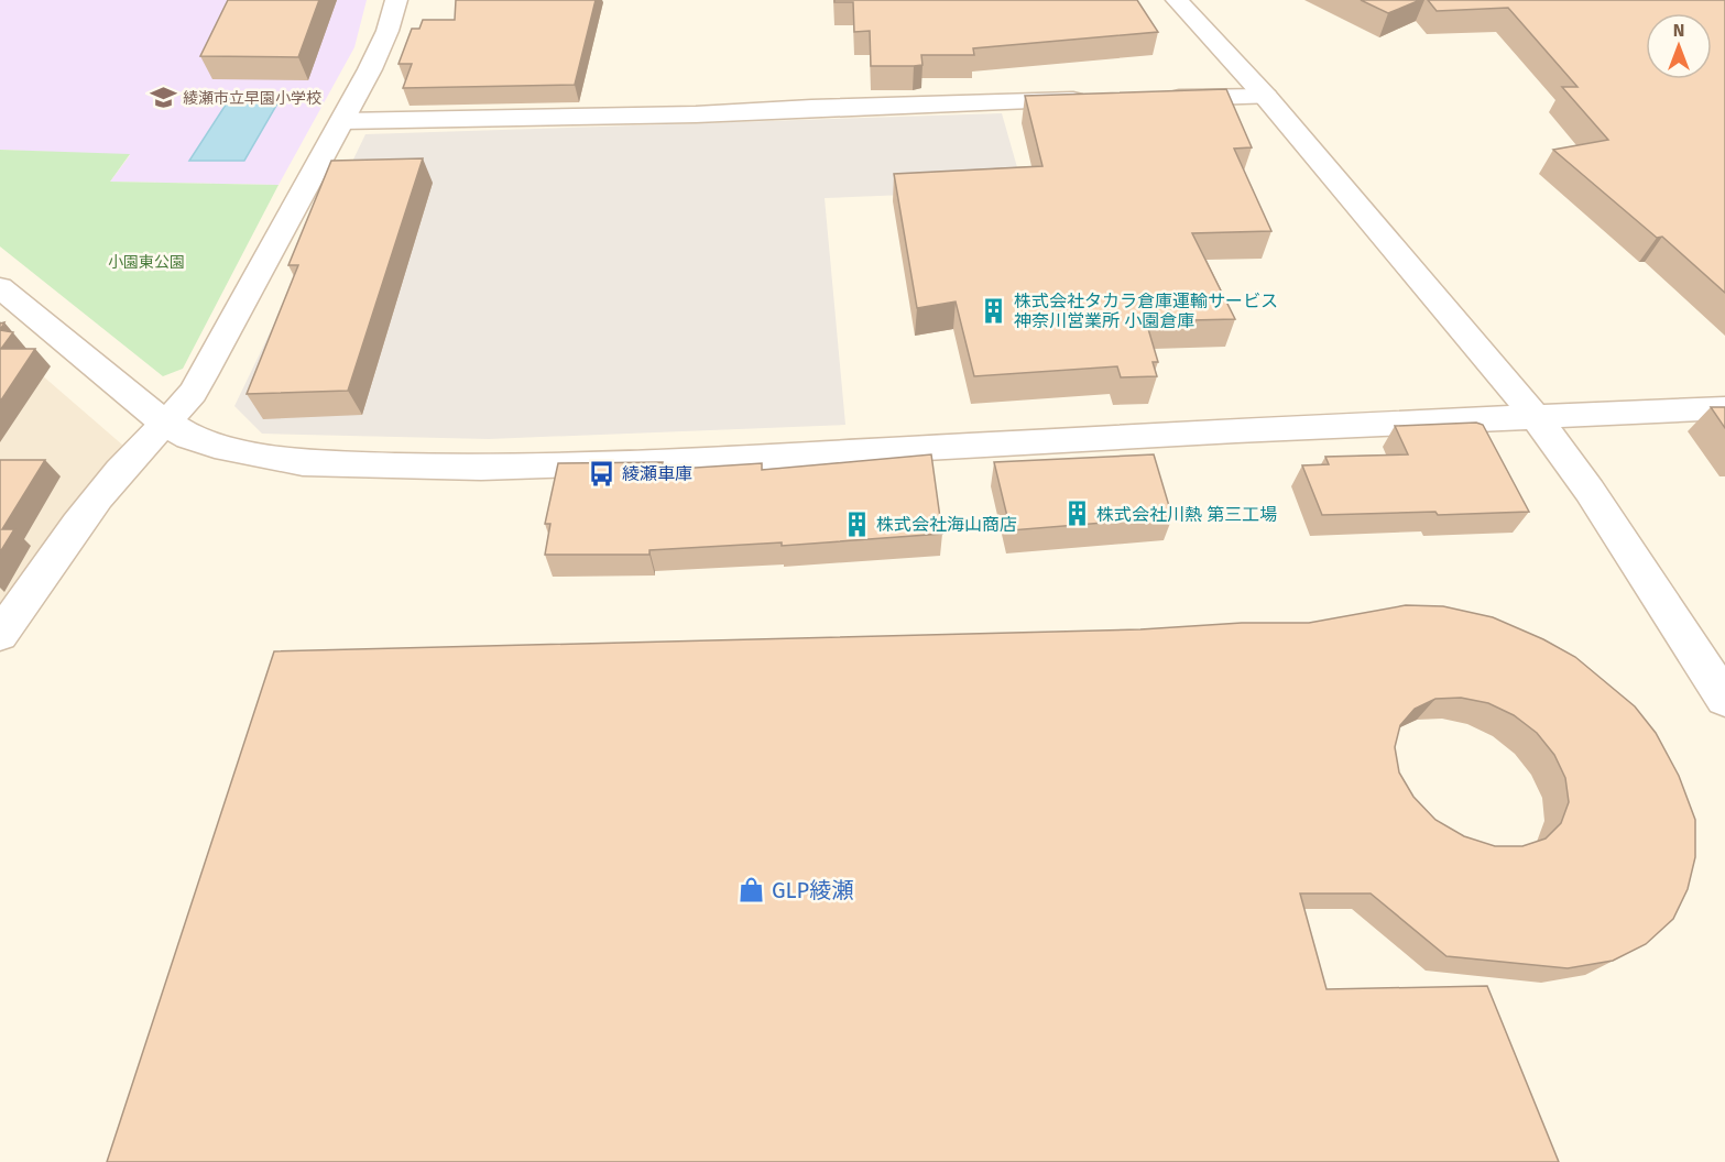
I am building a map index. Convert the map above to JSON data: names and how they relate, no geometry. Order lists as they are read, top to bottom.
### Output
{
  "parks": ["小園東公園"],
  "places": {
    "school or university": ["綾瀬市立早園小学校"],
    "building": ["株式会社タカラ倉庫運輸サービス 神奈川営業所 小園倉庫", "株式会社川熱 第三工場", "株式会社海山商店"],
    "bus stop": ["綾瀬車庫"],
    "shop": ["GLP綾瀬"]
  },
  "north": "top"
}
